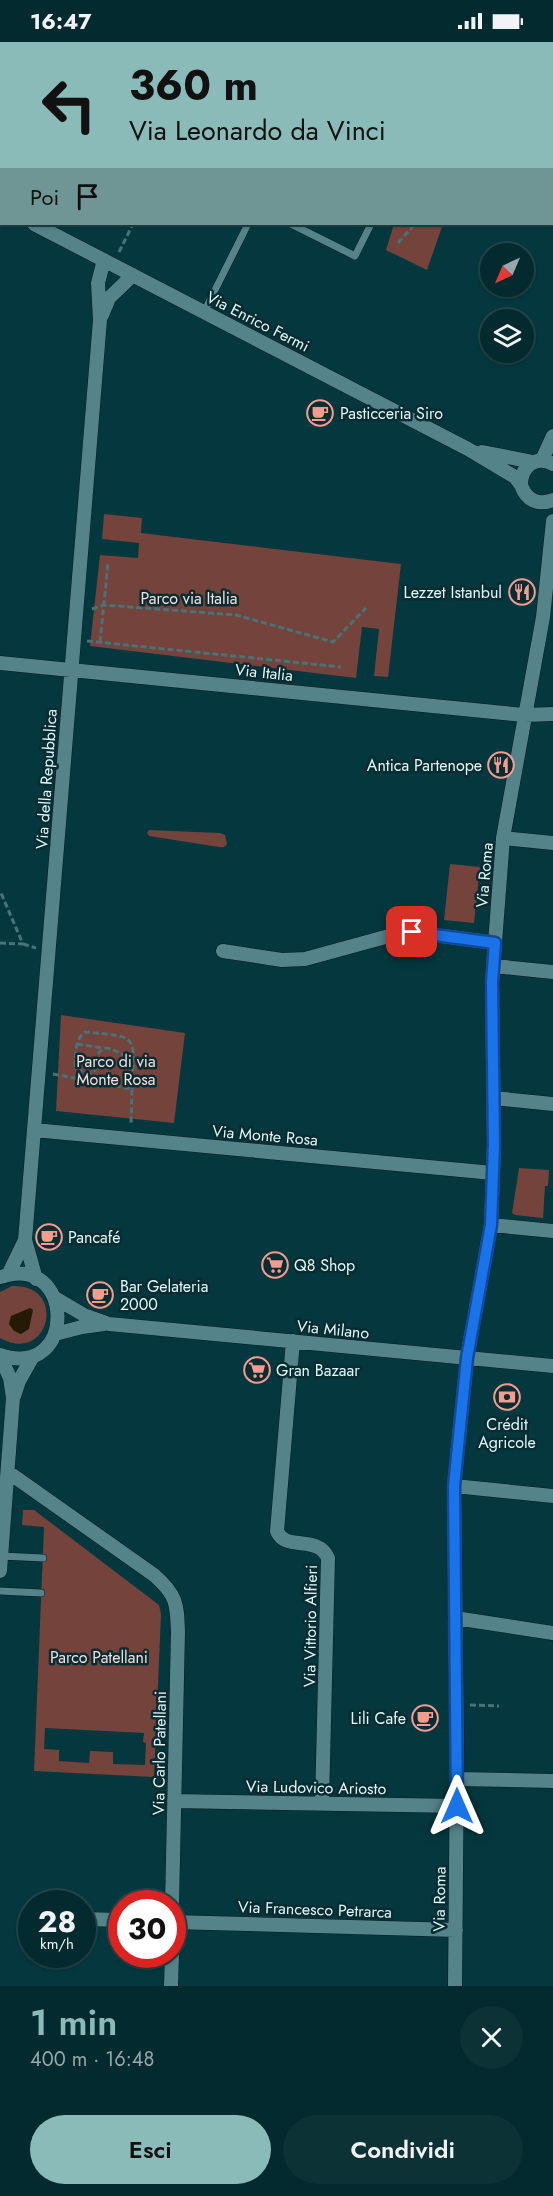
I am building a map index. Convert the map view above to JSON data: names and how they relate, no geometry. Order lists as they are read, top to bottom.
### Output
{
  "streets": {
    "street": [
      "Via Enrico Fermi",
      "Via Italia",
      "Via della Repubblica",
      "Via Roma",
      "Via Monte Rosa",
      "Via Milano",
      "Via Vittorio Alfieri",
      "Via Carlo Patellani",
      "Via Ludovico Ariosto",
      "Via Francesco Petrarca"
    ]
  },
  "crossings": [
    ["Via Enrico Fermi", "Via della Repubblica"],
    ["Via Enrico Fermi", "Via Roma"],
    ["Via Italia", "Via della Repubblica"],
    ["Via Italia", "Via Roma"],
    ["Via della Repubblica", "Via Monte Rosa"],
    ["Via della Repubblica", "Via Milano"],
    ["Via Roma", "Via Monte Rosa"],
    ["Via Roma", "Via Milano"],
    ["Via Roma", "Via Ludovico Ariosto"],
    ["Via Roma", "Via Francesco Petrarca"],
    ["Via Milano", "Via Vittorio Alfieri"],
    ["Via Vittorio Alfieri", "Via Ludovico Ariosto"],
    ["Via Carlo Patellani", "Via Ludovico Ariosto"]
  ],
  "parks": ["Parco via Italia", "Parco di via Monte Rosa", "Parco Patellani"],
  "places": {
    "cafe": [
      "Pasticceria Siro",
      "Pancafé",
      "Bar Gelateria 2000",
      "Lili Cafe"
    ],
    "restaurant": ["Lezzet Istanbul", "Antica Partenope"],
    "supermarket": ["Q8 Shop", "Gran Bazaar"],
    "bank": ["Crédit Agricole"]
  },
  "north": "bottom left",
  "page": {
    "status": "16:47",
    "turn": ["360 m", "Via Leonardo da Vinci"],
    "then": "Poi",
    "speed": "28 km/h",
    "limit": "30",
    "heading": ["1 min", "400 m · 16:48"],
    "buttons": ["Esci", "Condividi"]
  }
}
